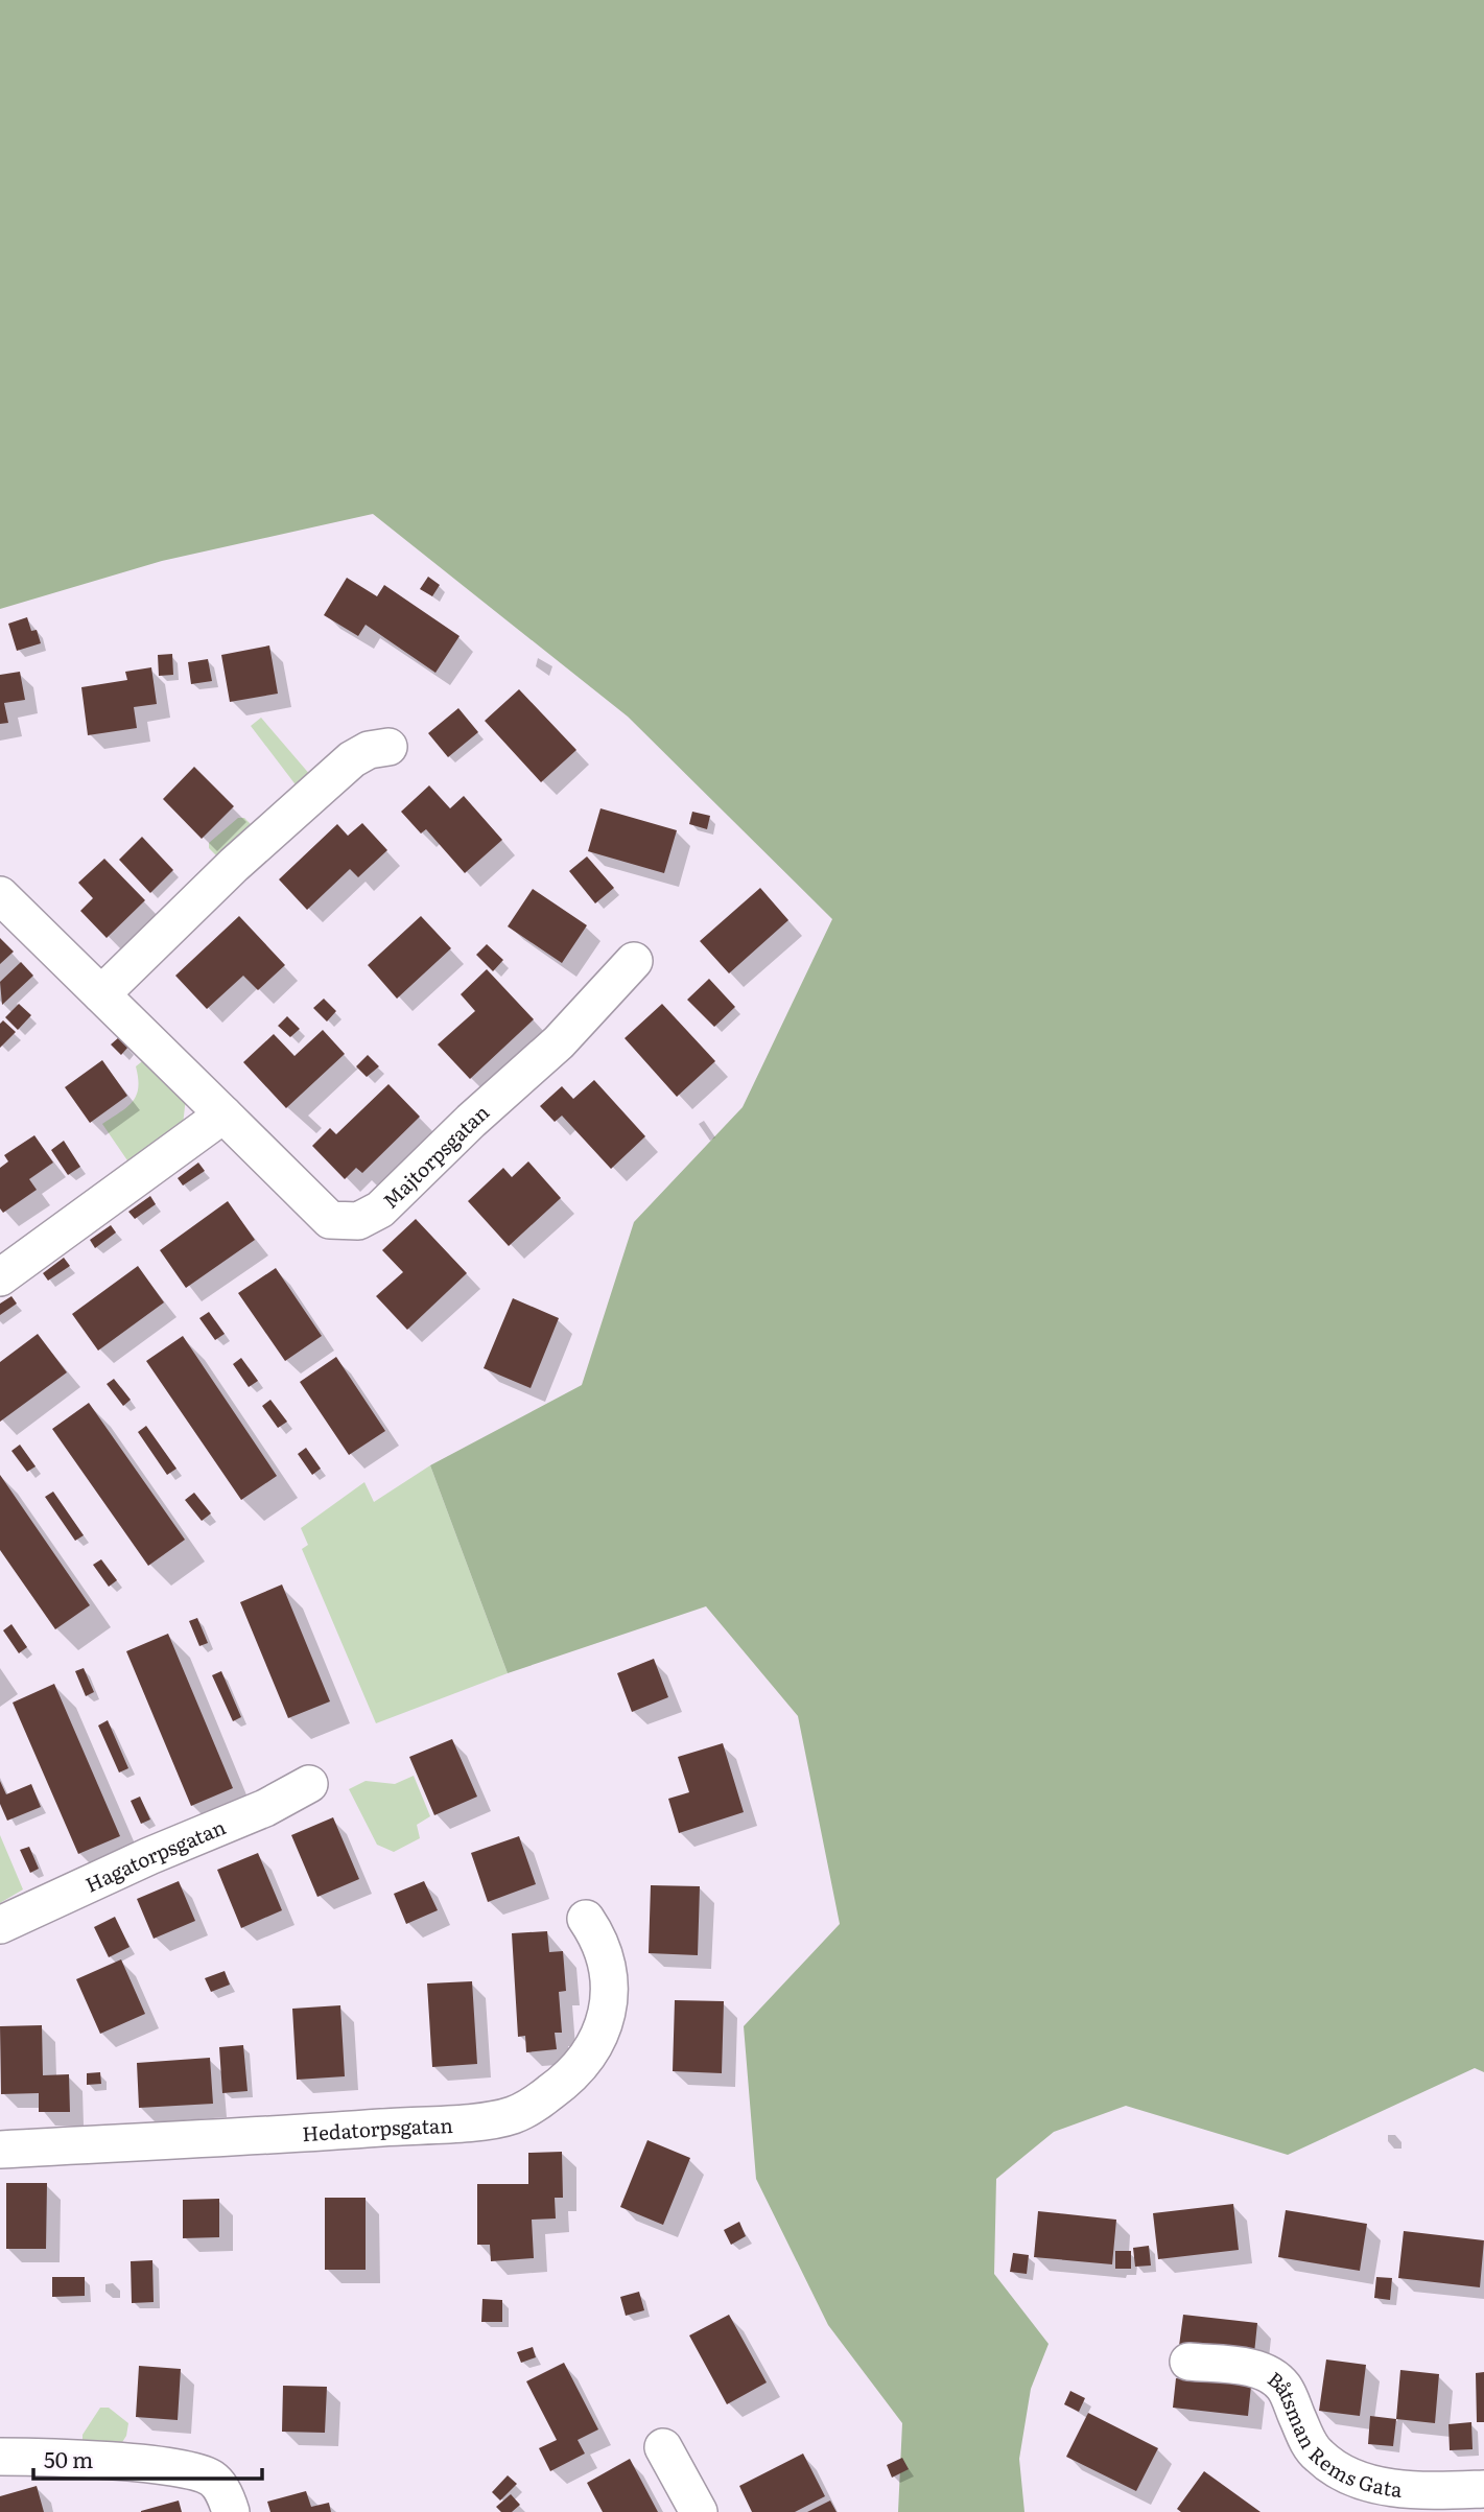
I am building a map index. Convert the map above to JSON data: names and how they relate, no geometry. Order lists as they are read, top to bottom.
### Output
{
  "streets": {
    "street": [
      "Majtorpsgatan",
      "Hagatorpsgatan",
      "Hedatorpsgatan",
      "Båtsman Rems Gata"
    ]
  },
  "scale_bar": "50 m"
}
